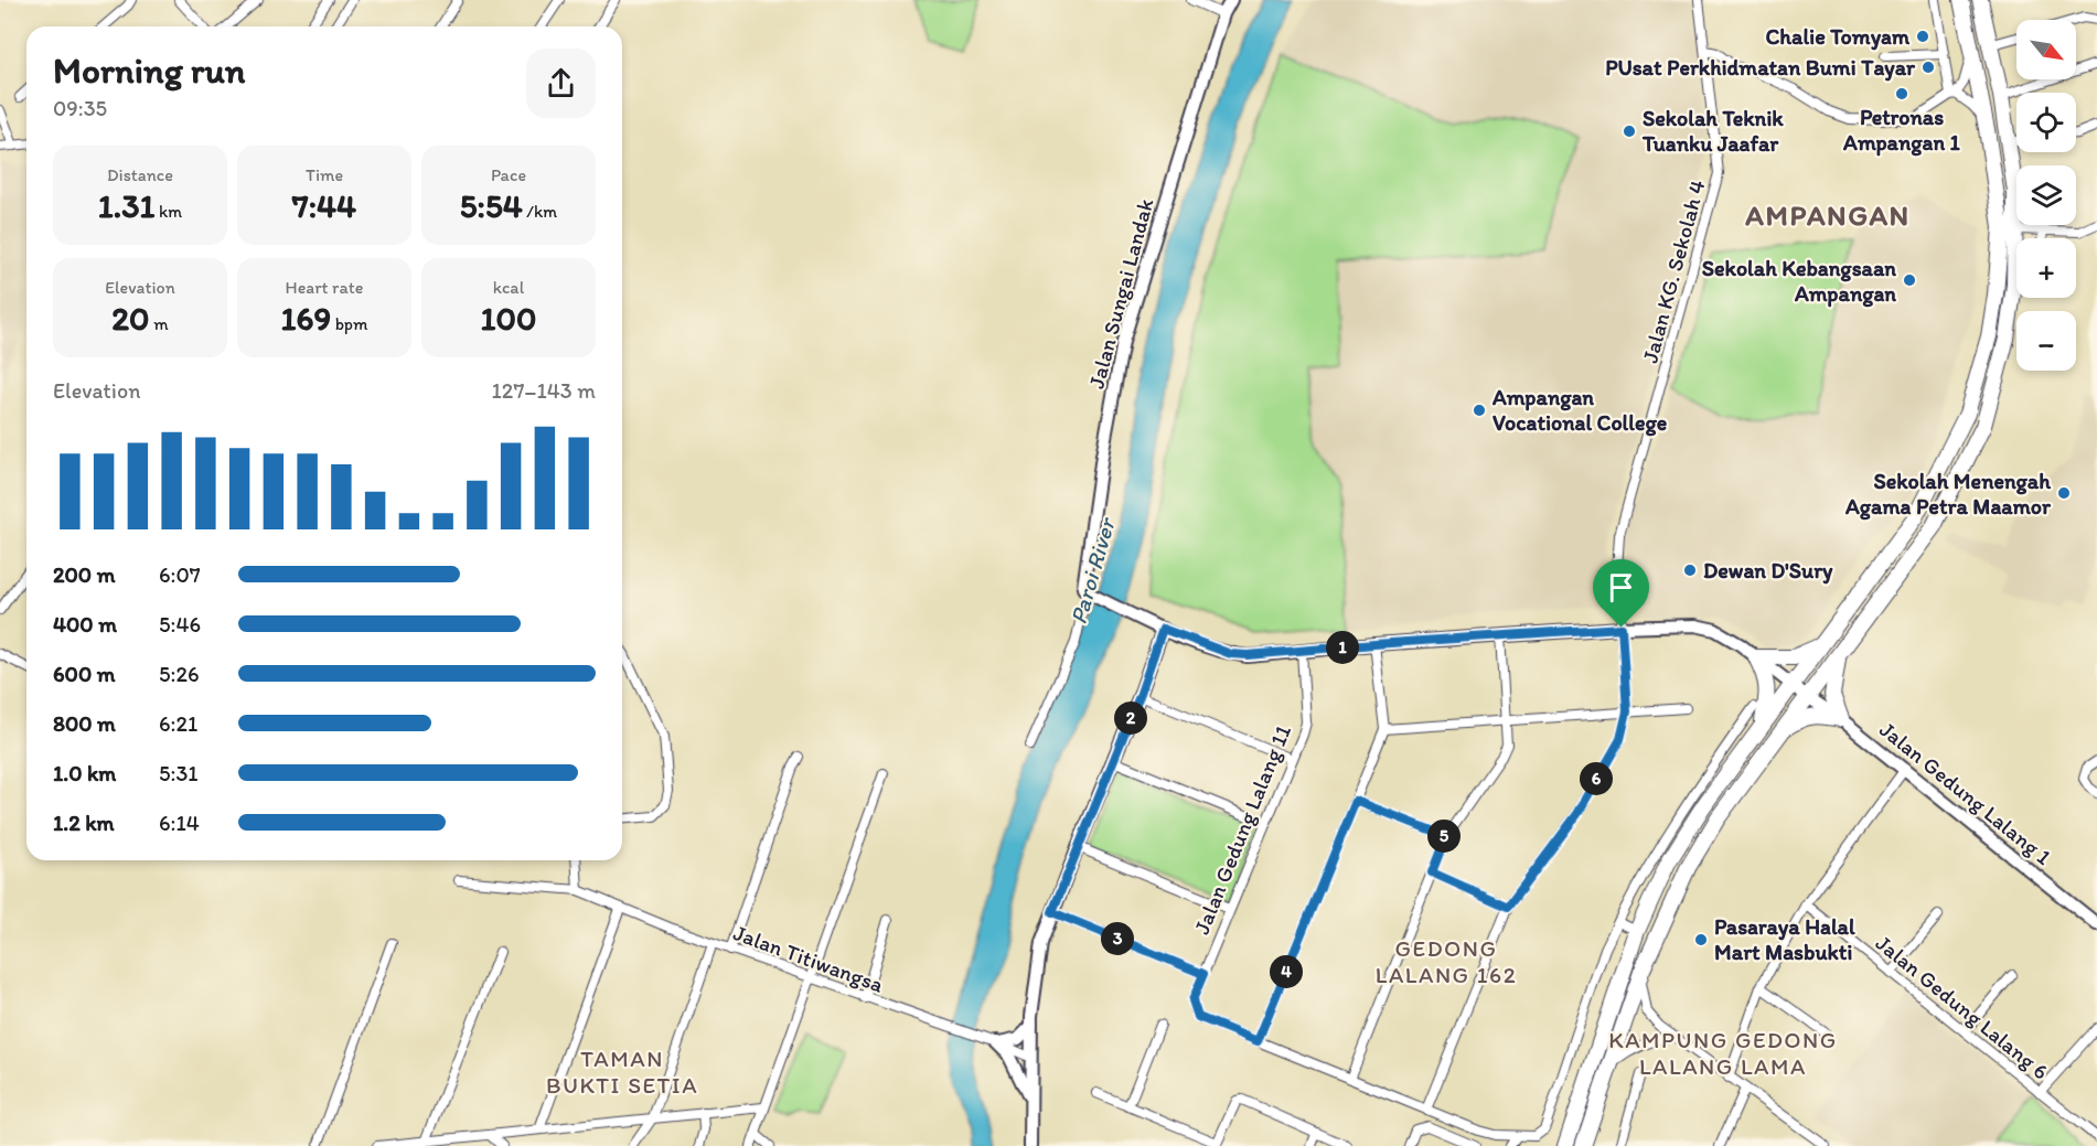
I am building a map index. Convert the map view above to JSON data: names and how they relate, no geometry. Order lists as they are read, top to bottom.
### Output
{
  "streets": {
    "street": [
      "Jalan KG. Sekolah 4",
      "Jalan Sungai Landak",
      "Jalan Gedung Lalang 1",
      "Jalan Gedung Lalang 11",
      "Jalan Titiwangsa",
      "Jalan Gedung Lalang 6"
    ]
  },
  "crossings": [
    ["Jalan KG. Sekolah 4", "Jalan Gedung Lalang 1"],
    ["Jalan Sungai Landak", "Jalan Gedung Lalang 1"],
    ["Jalan Gedung Lalang 1", "Jalan Gedung Lalang 11"]
  ],
  "districts": [
    "AMPANGAN",
    "GEDONG LALANG 162",
    "KAMPUNG GEDONG LALANG LAMA",
    "TAMAN BUKTI SETIA"
  ],
  "water": ["Paroi River"],
  "places": [
    "Chalie Tomyam",
    "PUsat Perkhidmatan Bumi Tayar",
    "Petronas Ampangan 1",
    "Sekolah Teknik Tuanku Jaafar",
    "Sekolah Kebangsaan Ampangan",
    "Ampangan Vocational College",
    "Sekolah Menengah Agama Petra Maamor",
    "Dewan D'Sury",
    "Pasaraya Halal Mart Masbukti"
  ],
  "north": "bottom right",
  "page": {
    "map_buttons": ["+", "−"],
    "heading": ["Morning run", "09:35"],
    "stats": [
      ["Distance", "1.31 km"],
      ["Time", "7:44"],
      ["Pace", "5:54 /km"],
      ["Elevation", "20 m"],
      ["Heart rate", "169 bpm"],
      ["kcal", "100"]
    ],
    "chart": ["Elevation", "127–143 m"],
    "list": [
      {
        "name": "200 m",
        "note": "6:07"
      },
      {
        "name": "400 m",
        "note": "5:46"
      },
      {
        "name": "600 m",
        "note": "5:26"
      },
      {
        "name": "800 m",
        "note": "6:21"
      },
      {
        "name": "1.0 km",
        "note": "5:31"
      },
      {
        "name": "1.2 km",
        "note": "6:14"
      }
    ],
    "pins": [
      "1",
      "2",
      "6",
      "5",
      "3",
      "4"
    ]
  }
}
